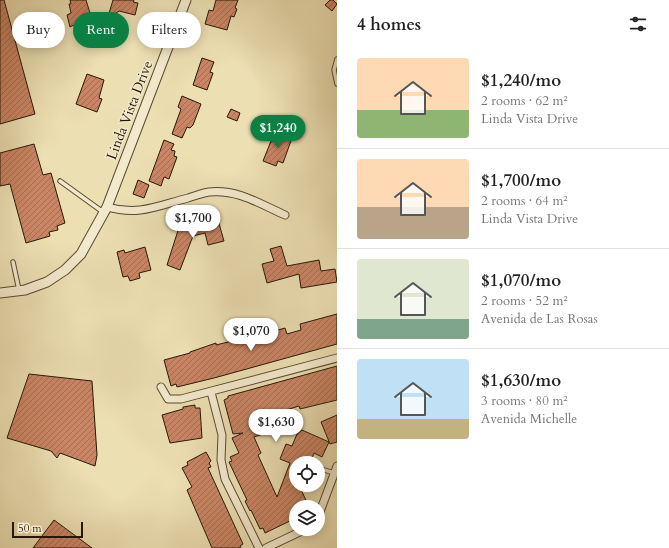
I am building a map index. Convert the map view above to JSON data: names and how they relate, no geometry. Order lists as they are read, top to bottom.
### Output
{
  "streets": {
    "street": ["Linda Vista Drive"]
  },
  "scale_bar": "50 m",
  "page": {
    "heading": "4 homes",
    "chip": ["Buy", "Rent", "Filters"],
    "list": [
      {
        "name": "$1,240/mo",
        "note": "2 rooms · 62 m² · Linda Vista Drive"
      },
      {
        "name": "$1,700/mo",
        "note": "2 rooms · 64 m² · Linda Vista Drive"
      },
      {
        "name": "$1,070/mo",
        "note": "2 rooms · 52 m² · Avenida de Las Rosas"
      },
      {
        "name": "$1,630/mo",
        "note": "3 rooms · 80 m² · Avenida Michelle"
      }
    ],
    "price": [
      "$1,240",
      "$1,700",
      "$1,070",
      "$1,630"
    ],
    "scale": "50 m"
  }
}
